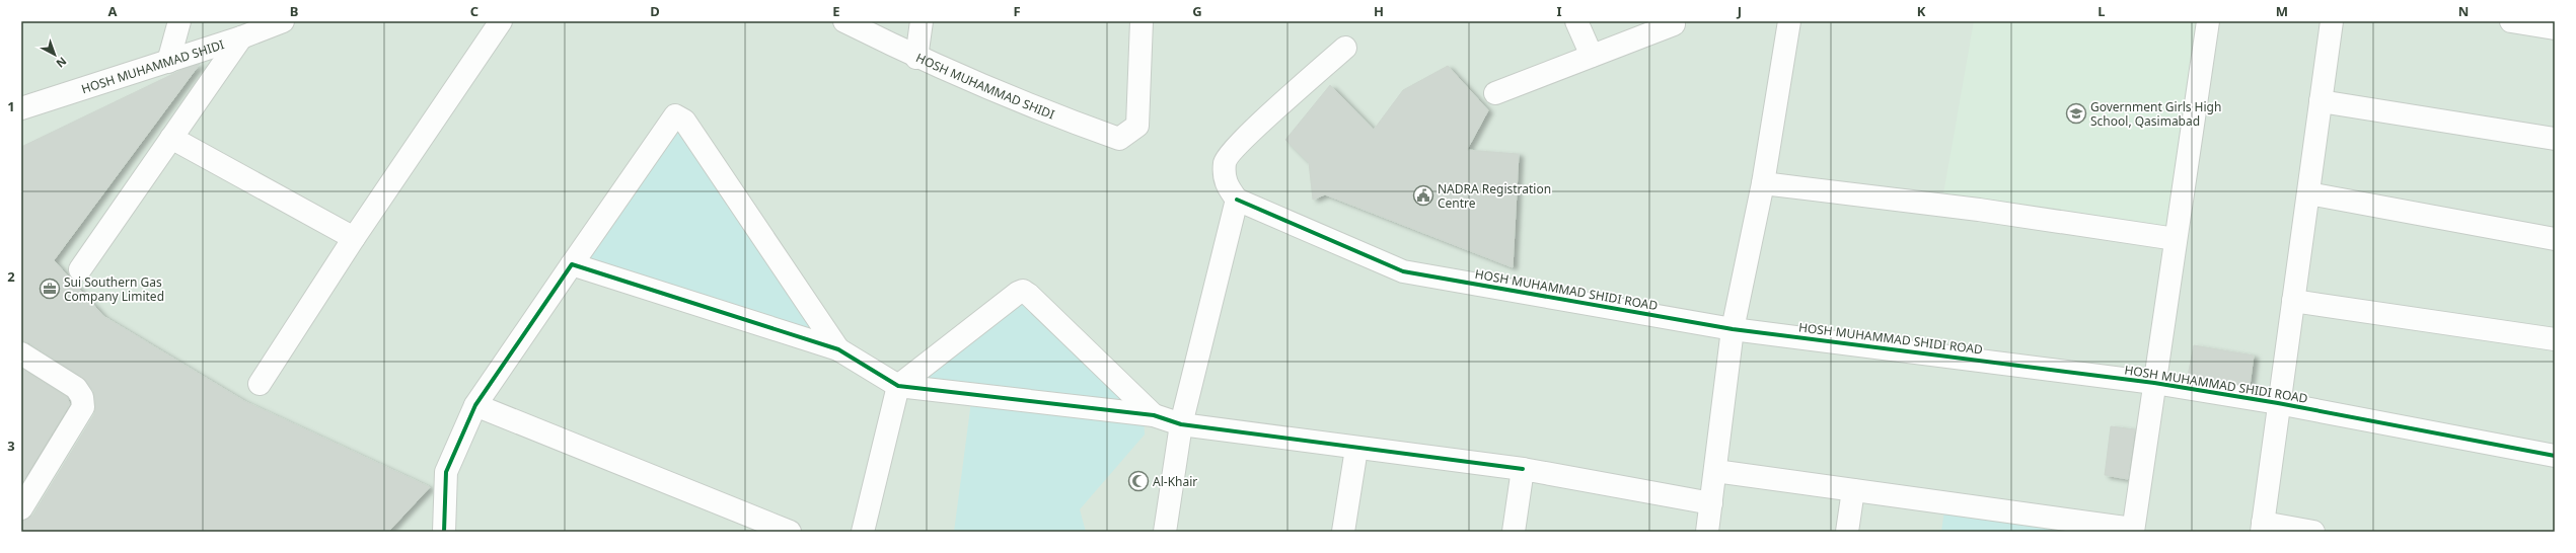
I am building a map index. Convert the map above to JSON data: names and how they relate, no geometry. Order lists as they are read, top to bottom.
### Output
{
  "streets": {
    "street": ["HOSH MUHAMMAD SHIDI", "HOSH MUHAMMAD SHIDI ROAD"]
  },
  "places": {
    "school or university": ["Government Girls High School, Qasimabad"],
    "public building": ["NADRA Registration Centre"],
    "office": ["Sui Southern Gas Company Limited"],
    "mosque": ["Al-Khair"]
  },
  "north": "bottom right",
  "grid": {
    "columns": [
      "A",
      "B",
      "C",
      "D",
      "E",
      "F",
      "G",
      "H",
      "I",
      "J",
      "K",
      "L",
      "M",
      "N"
    ],
    "rows": ["1", "2", "3"]
  }
}
